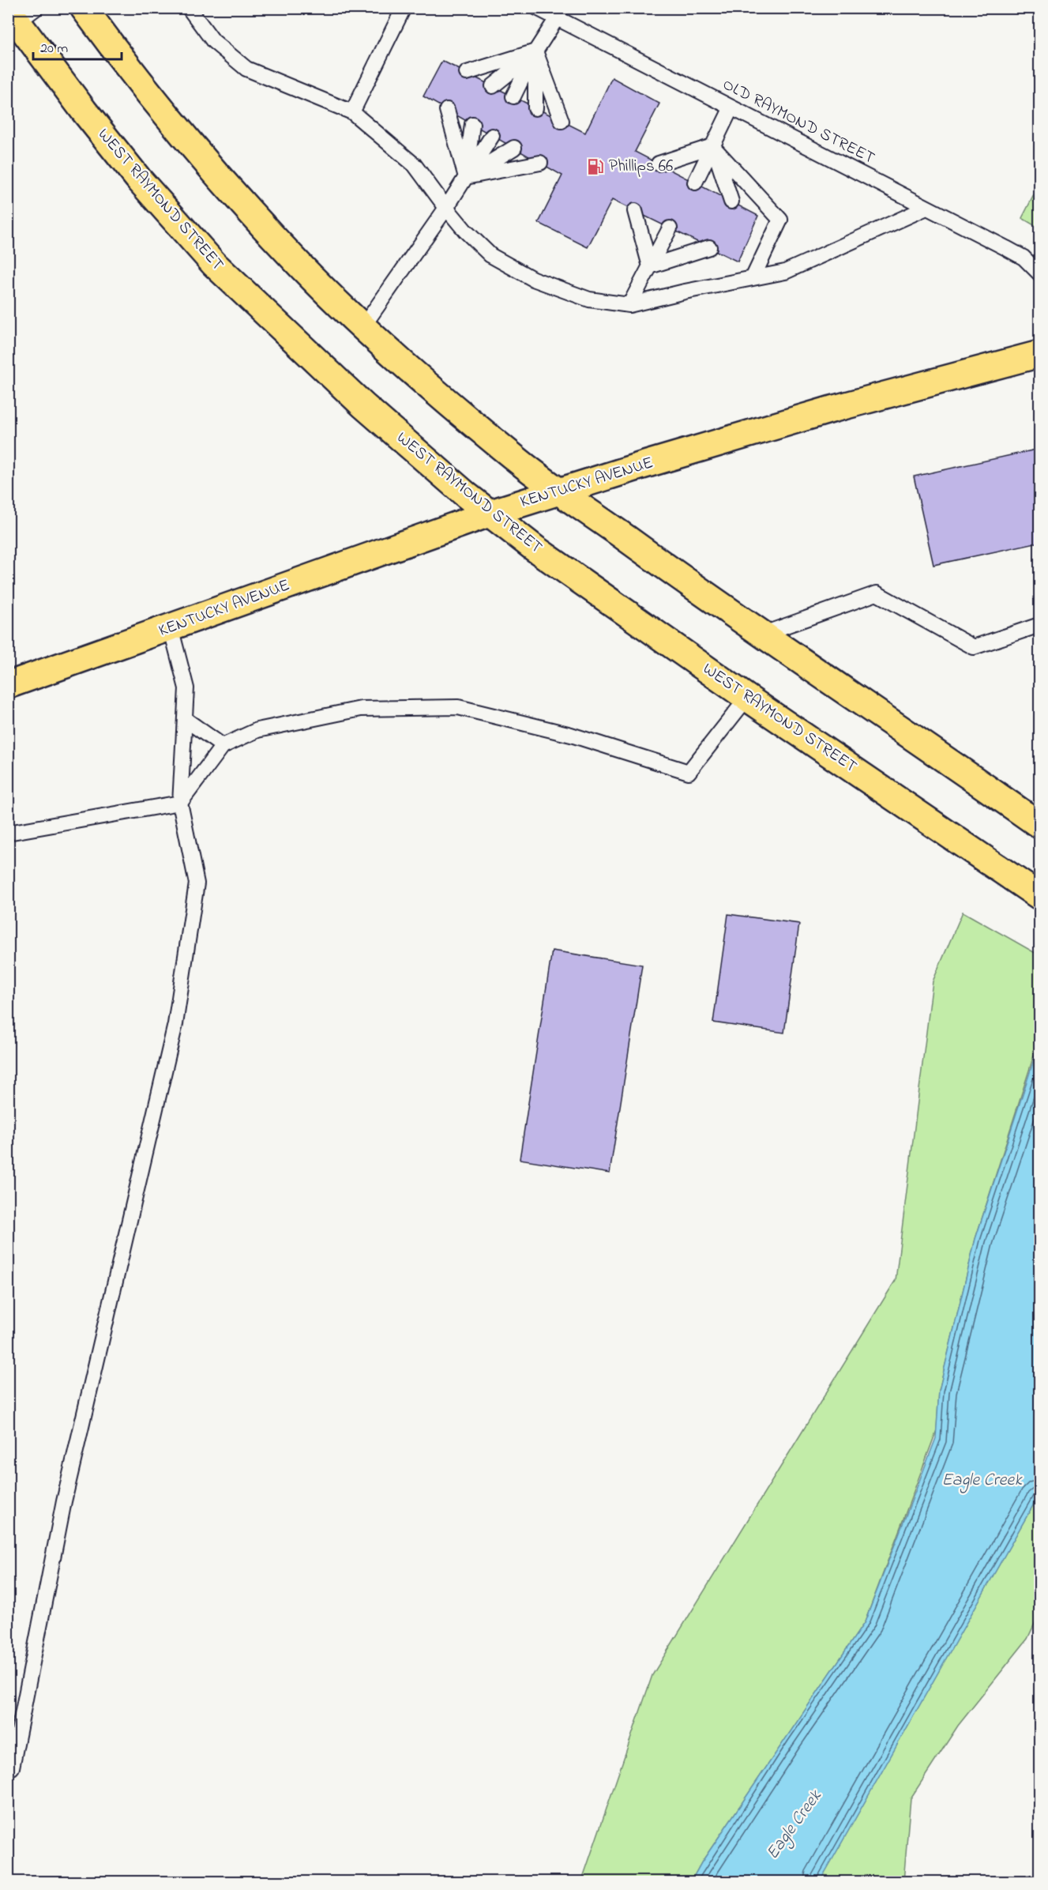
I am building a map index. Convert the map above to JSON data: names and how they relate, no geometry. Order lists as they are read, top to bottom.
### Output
{
  "streets": {
    "main road": ["WEST RAYMOND STREET", "KENTUCKY AVENUE"],
    "lane": ["OLD RAYMOND STREET"]
  },
  "crossings": [
    ["WEST RAYMOND STREET", "KENTUCKY AVENUE"]
  ],
  "water": ["Eagle Creek"],
  "places": {
    "fuel station": ["Phillips 66"]
  },
  "scale_bar": "20 m"
}
